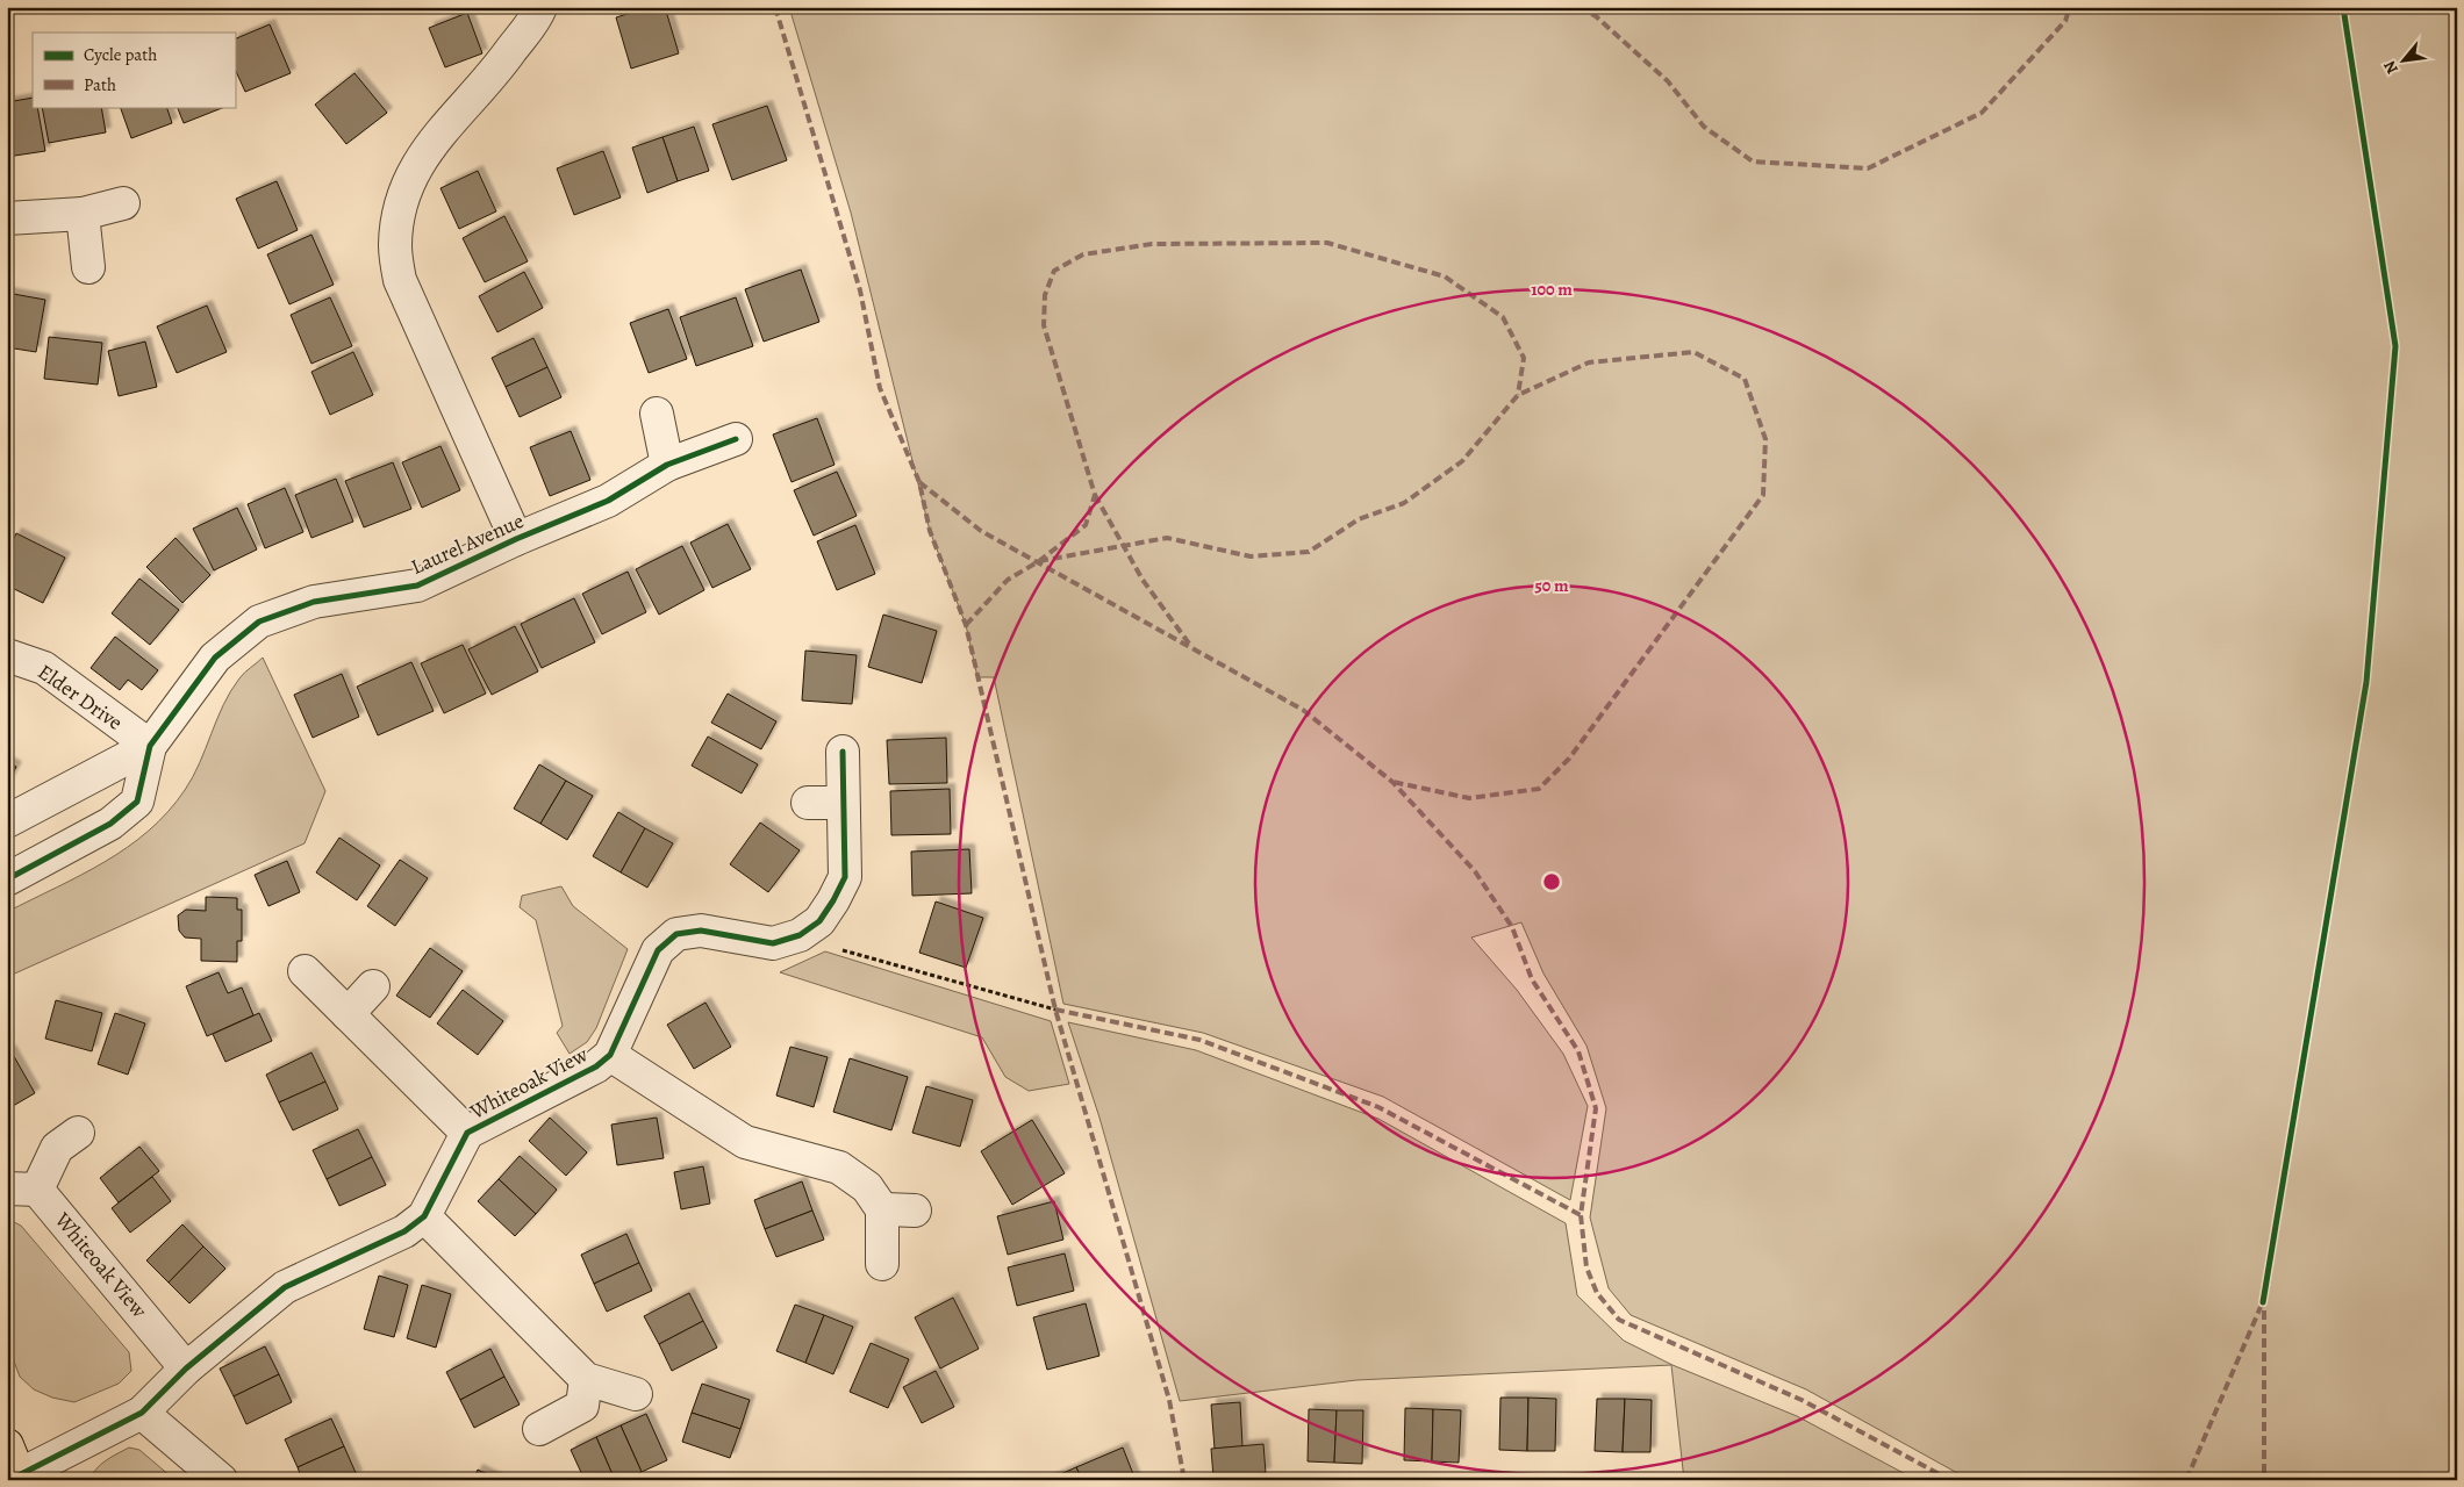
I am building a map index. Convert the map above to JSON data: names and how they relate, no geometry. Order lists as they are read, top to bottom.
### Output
{
  "streets": {
    "street": ["Laurel Avenue", "Elder Drive", "Whiteoak View"]
  },
  "crossings": [
    ["Laurel Avenue", "Elder Drive"]
  ],
  "legend": ["Cycle path", "Path"],
  "north": "bottom left",
  "rings": ["100 m", "50 m"]
}
